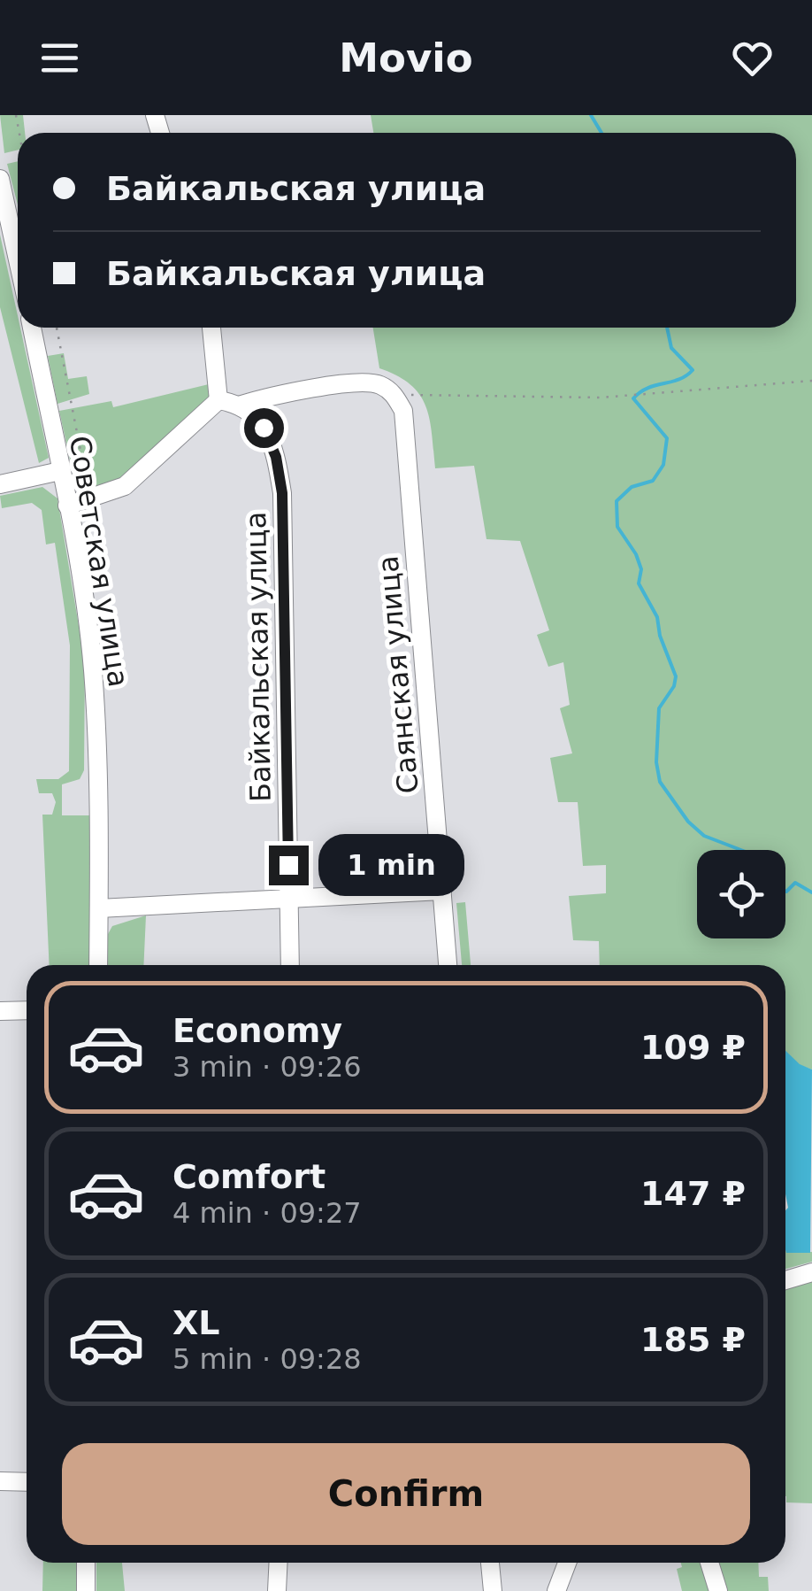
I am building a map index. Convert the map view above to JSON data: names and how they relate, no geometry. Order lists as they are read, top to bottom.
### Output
{
  "streets": {
    "street": ["Советская улица", "Байкальская улица", "Саянская улица"]
  },
  "page": {
    "header": "Movio",
    "banner": ["Байкальская улица", "Байкальская улица"],
    "bubble": "1 min",
    "list": [
      {
        "name": "Economy",
        "note": "3 min · 09:26",
        "value": "109 ₽"
      },
      {
        "name": "Comfort",
        "note": "4 min · 09:27",
        "value": "147 ₽"
      },
      {
        "name": "XL",
        "note": "5 min · 09:28",
        "value": "185 ₽"
      }
    ],
    "buttons": "Confirm"
  }
}
